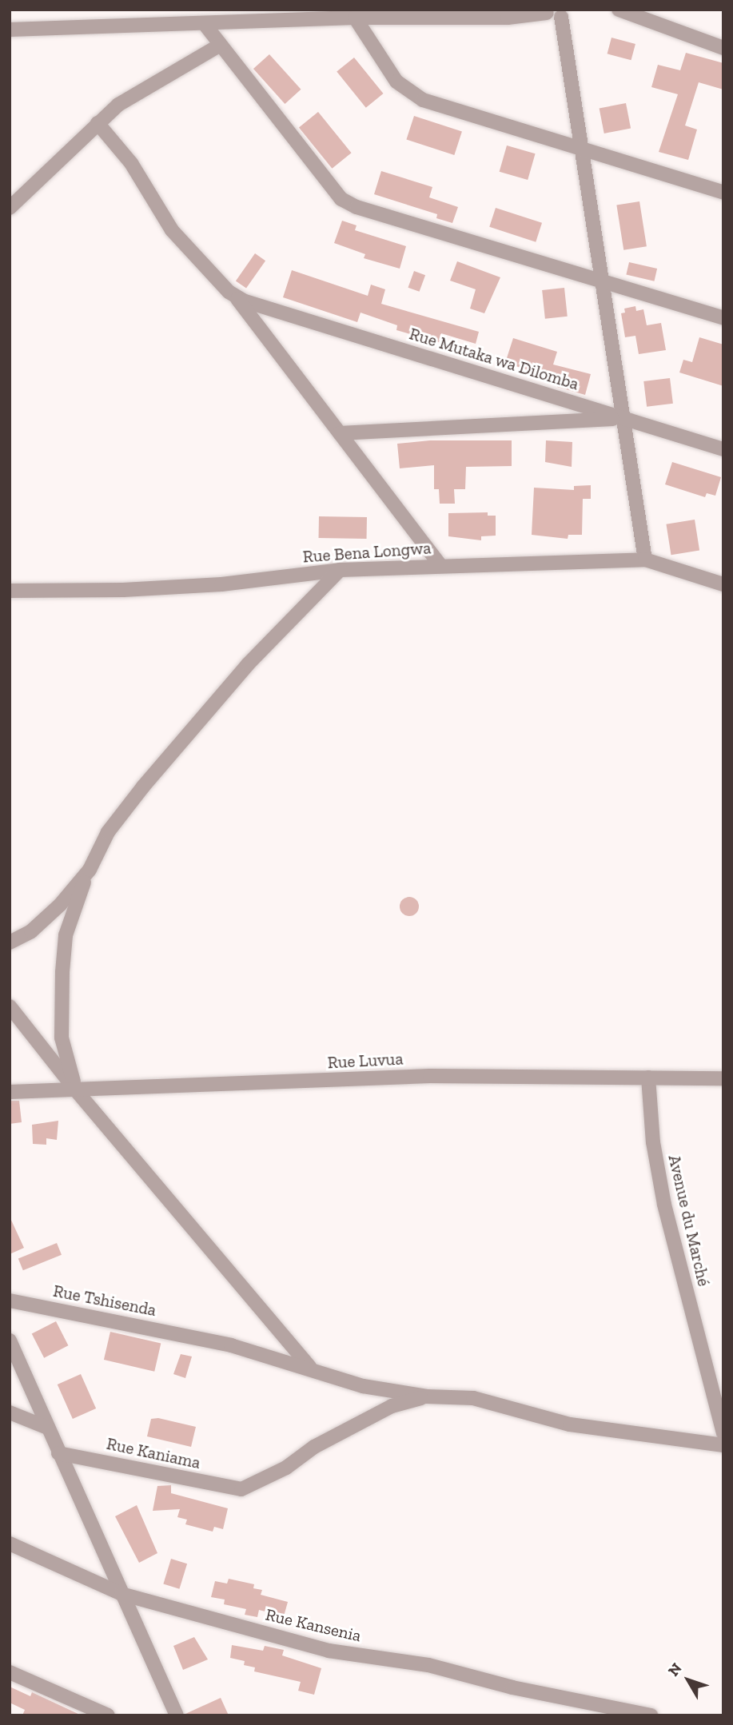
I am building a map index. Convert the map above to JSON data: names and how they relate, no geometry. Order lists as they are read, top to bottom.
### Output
{
  "streets": {
    "street": [
      "Rue Mutaka wa Dilomba",
      "Rue Bena Longwa",
      "Rue Luvua",
      "Avenue du Marché",
      "Rue Tshisenda",
      "Rue Kaniama",
      "Rue Kansenia"
    ]
  },
  "crossings": [
    ["Rue Luvua", "Avenue du Marché"],
    ["Rue Tshisenda", "Rue Kaniama"]
  ],
  "north": "top left"
}
